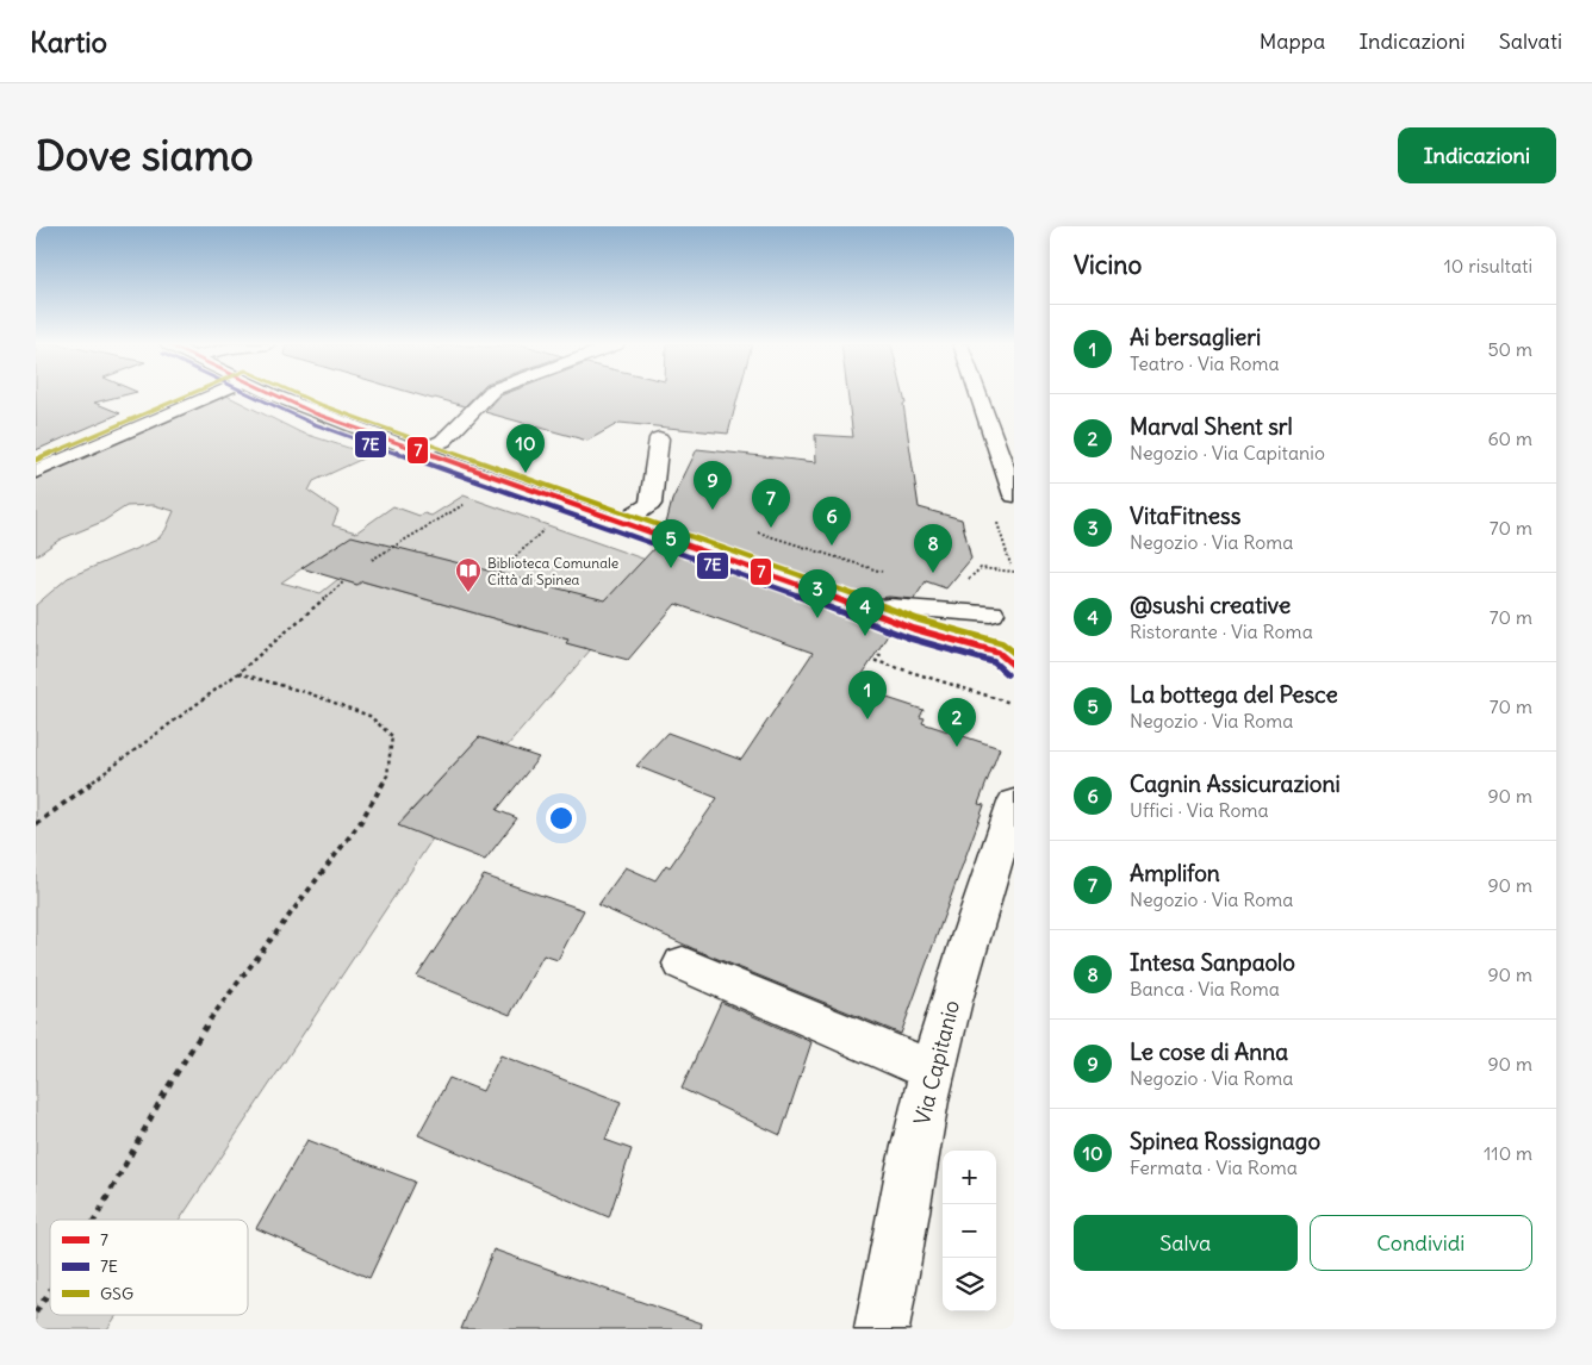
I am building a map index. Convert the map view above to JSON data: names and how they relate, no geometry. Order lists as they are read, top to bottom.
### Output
{
  "streets": {
    "street": ["Via Capitanio"]
  },
  "places": {
    "library": ["Biblioteca Comunale Città di Spinea"]
  },
  "lines": ["transit line 7", "transit line 7E", "transit line GSG"],
  "legend": ["7", "7E", "GSG"],
  "page": {
    "header": "Kartio",
    "nav": ["Mappa", "Indicazioni", "Salvati"],
    "buttons": [
      "Indicazioni",
      ["Salva", "Condividi"]
    ],
    "title": "Dove siamo",
    "heading": ["Vicino", "10 risultati"],
    "list": [
      {
        "mark": "1",
        "name": "Ai bersaglieri",
        "note": "Teatro · Via Roma",
        "value": "50 m"
      },
      {
        "mark": "2",
        "name": "Marval Shent srl",
        "note": "Negozio · Via Capitanio",
        "value": "60 m"
      },
      {
        "mark": "3",
        "name": "VitaFitness",
        "note": "Negozio · Via Roma",
        "value": "70 m"
      },
      {
        "mark": "4",
        "name": "@sushi creative",
        "note": "Ristorante · Via Roma",
        "value": "70 m"
      },
      {
        "mark": "5",
        "name": "La bottega del Pesce",
        "note": "Negozio · Via Roma",
        "value": "70 m"
      },
      {
        "mark": "6",
        "name": "Cagnin Assicurazioni",
        "note": "Uffici · Via Roma",
        "value": "90 m"
      },
      {
        "mark": "7",
        "name": "Amplifon",
        "note": "Negozio · Via Roma",
        "value": "90 m"
      },
      {
        "mark": "8",
        "name": "Intesa Sanpaolo",
        "note": "Banca · Via Roma",
        "value": "90 m"
      },
      {
        "mark": "9",
        "name": "Le cose di Anna",
        "note": "Negozio · Via Roma",
        "value": "90 m"
      },
      {
        "mark": "10",
        "name": "Spinea Rossignago",
        "note": "Fermata · Via Roma",
        "value": "110 m"
      }
    ],
    "pins": [
      "10",
      "9",
      "7",
      "6",
      "5",
      "8",
      "3",
      "4",
      "1",
      "2"
    ],
    "map_buttons": ["+", "−"]
  }
}
